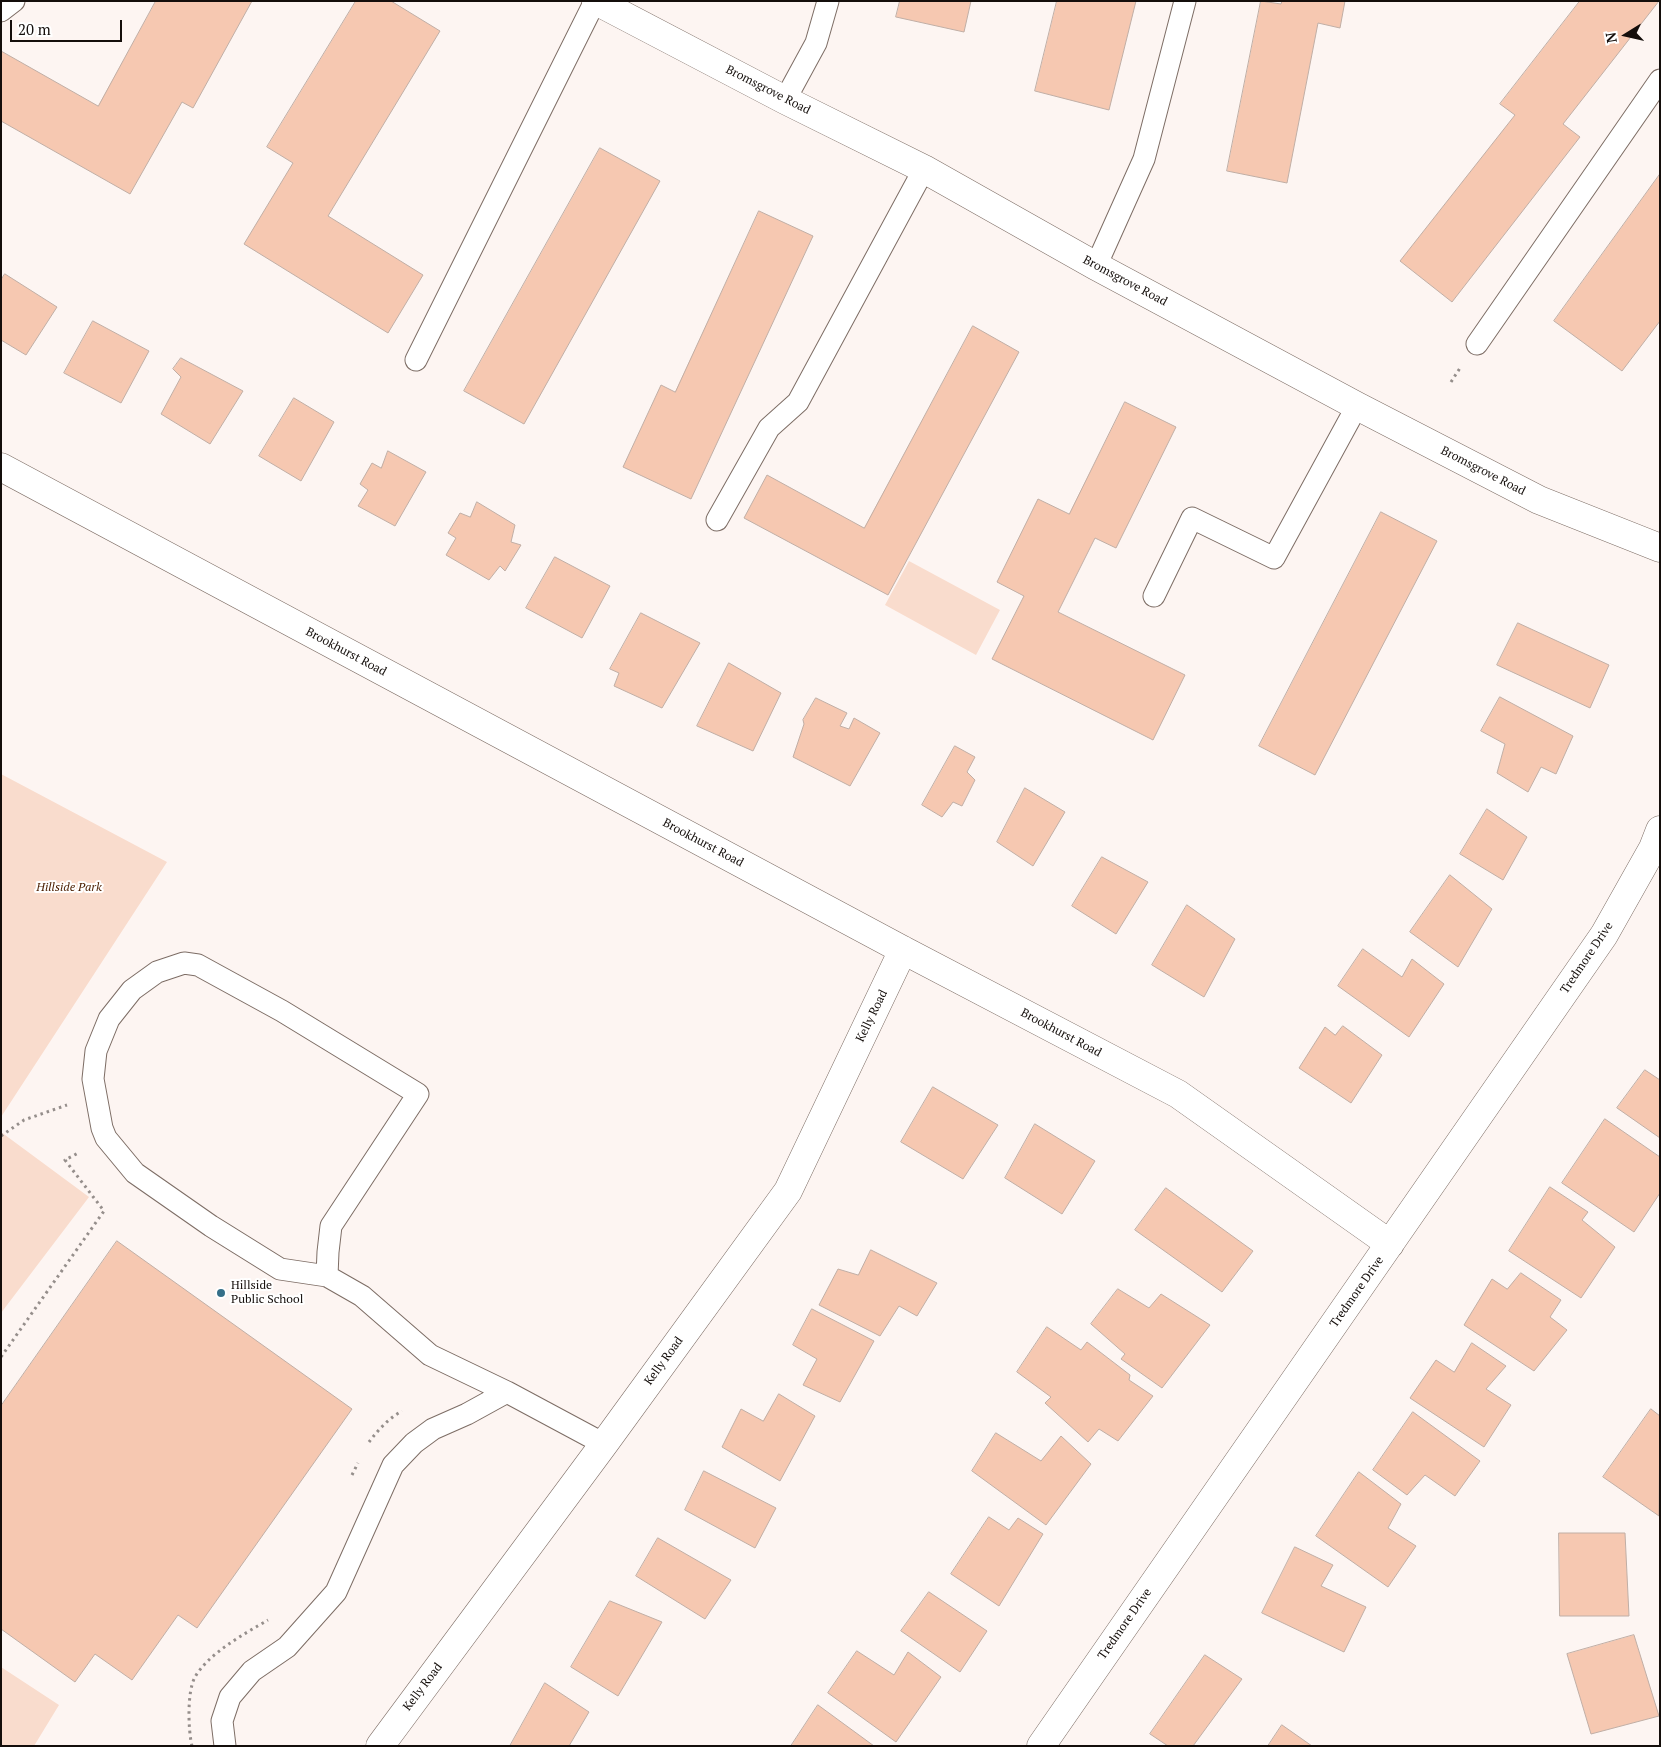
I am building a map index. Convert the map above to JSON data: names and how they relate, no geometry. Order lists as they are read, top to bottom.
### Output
{
  "streets": {
    "street": [
      "Bromsgrove Road",
      "Brookhurst Road",
      "Tredmore Drive",
      "Kelly Road"
    ]
  },
  "crossings": [
    ["Brookhurst Road", "Tredmore Drive"],
    ["Brookhurst Road", "Kelly Road"]
  ],
  "parks": ["Hillside Park"],
  "places": ["Hillside Public School"],
  "scale_bar": "20 m",
  "north": "left"
}
